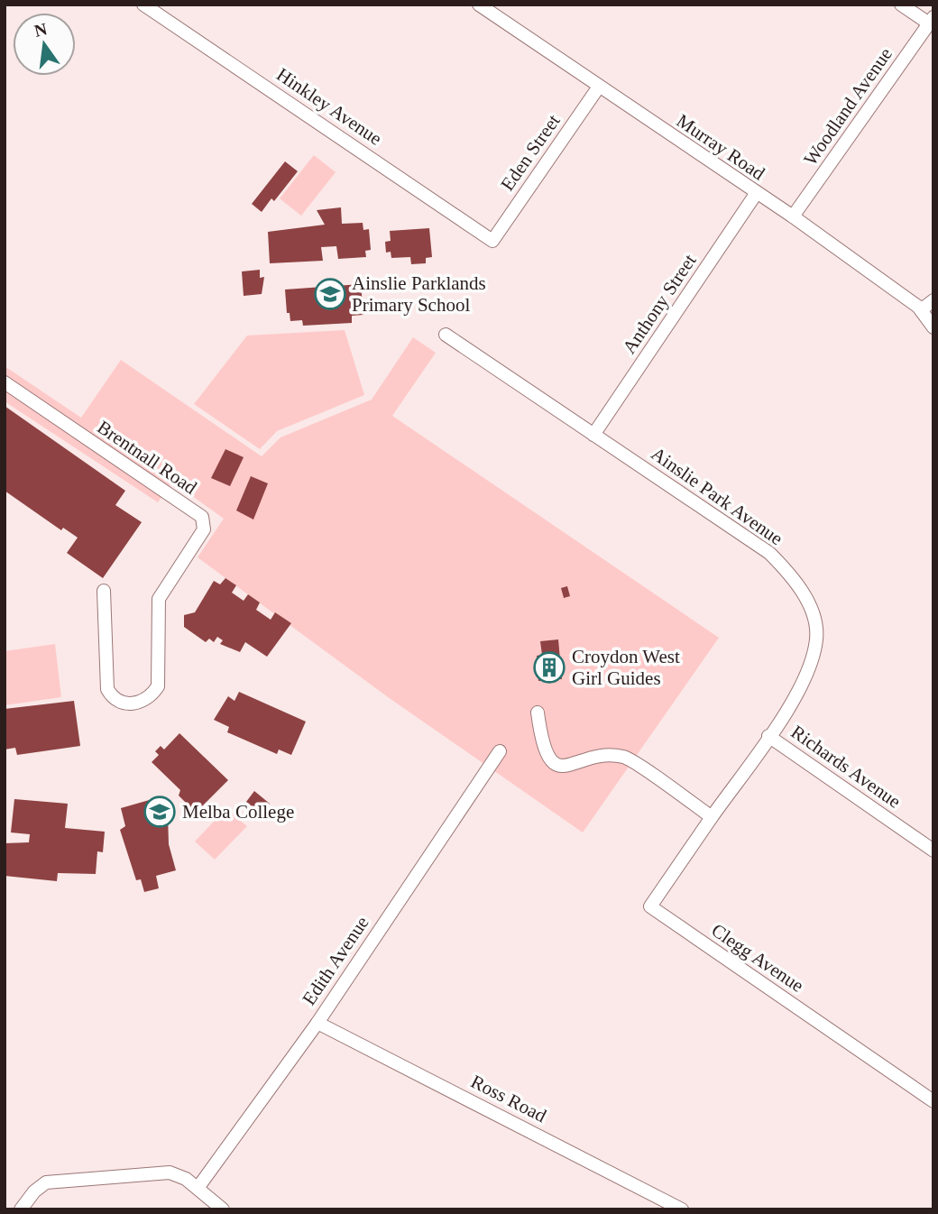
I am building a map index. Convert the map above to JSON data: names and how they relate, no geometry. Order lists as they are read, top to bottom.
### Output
{
  "streets": {
    "street": [
      "Hinkley Avenue",
      "Woodland Avenue",
      "Murray Road",
      "Eden Street",
      "Anthony Street",
      "Brentnall Road",
      "Ainslie Park Avenue",
      "Richards Avenue",
      "Clegg Avenue",
      "Edith Avenue",
      "Ross Road"
    ]
  },
  "crossings": [
    ["Hinkley Avenue", "Eden Street"],
    ["Woodland Avenue", "Murray Road"],
    ["Murray Road", "Eden Street"],
    ["Murray Road", "Anthony Street"],
    ["Anthony Street", "Ainslie Park Avenue"],
    ["Ainslie Park Avenue", "Richards Avenue"],
    ["Ainslie Park Avenue", "Clegg Avenue"],
    ["Edith Avenue", "Ross Road"]
  ],
  "places": {
    "school or university": ["Ainslie Parklands Primary School", "Melba College"],
    "building": ["Croydon West Girl Guides"]
  },
  "north": "top"
}
